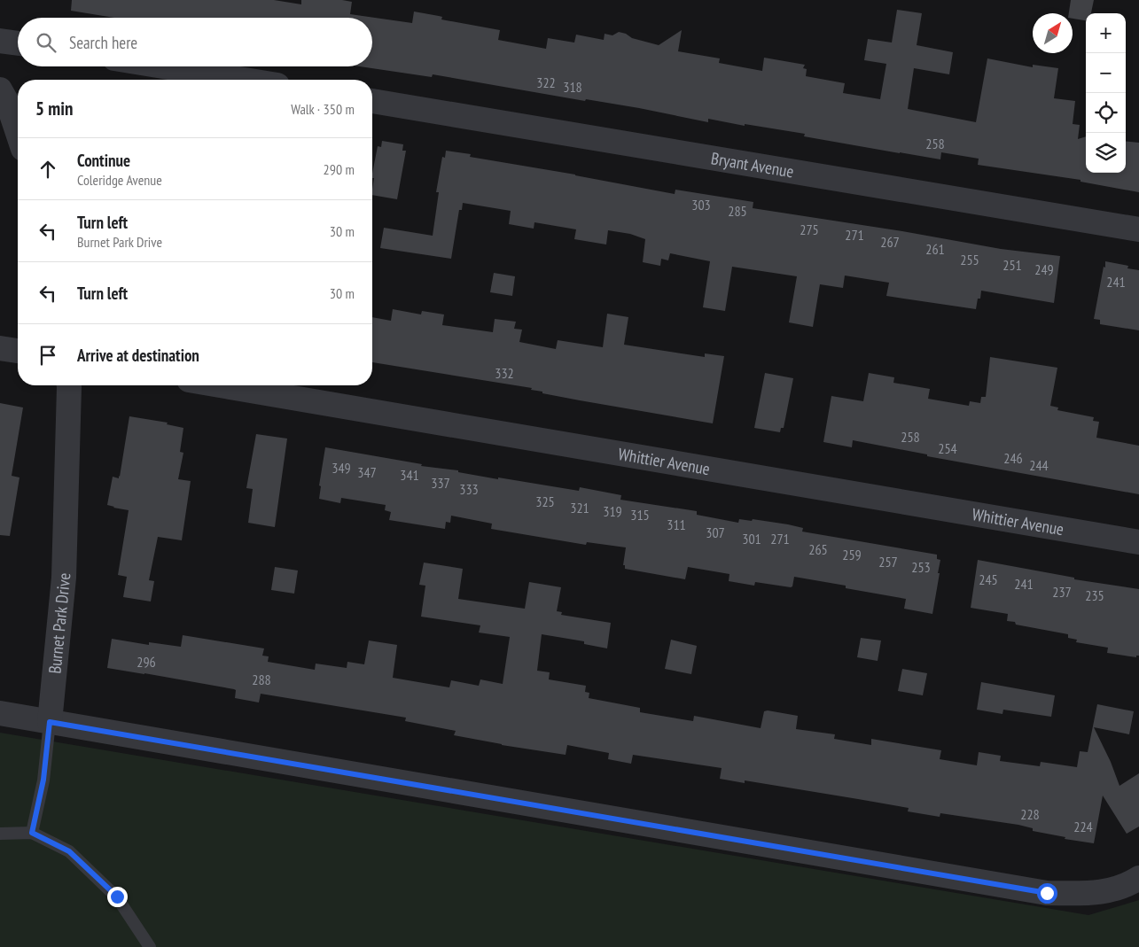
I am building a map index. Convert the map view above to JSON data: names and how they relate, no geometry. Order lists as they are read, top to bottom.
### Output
{
  "streets": {
    "street": ["Bryant Avenue", "Whittier Avenue", "Burnet Park Drive"]
  },
  "house_numbers": [
    "322",
    "318",
    "258",
    "303",
    "285",
    "275",
    "271",
    "267",
    "261",
    "255",
    "251",
    "249",
    "241",
    "332",
    "258",
    "254",
    "246",
    "244",
    "349",
    "347",
    "341",
    "337",
    "333",
    "325",
    "321",
    "319",
    "315",
    "311",
    "307",
    "301",
    "271",
    "265",
    "259",
    "257",
    "253",
    "245",
    "241",
    "237",
    "235",
    "296",
    "288",
    "228",
    "224"
  ],
  "north": "top right",
  "page": {
    "map_buttons": ["+", "−"],
    "search": "Search here",
    "heading": ["5 min", "Walk · 350 m"],
    "list": [
      ["Continue", "Coleridge Avenue", "290 m"],
      ["Turn left", "Burnet Park Drive", "30 m"],
      ["Turn left", "30 m"],
      "Arrive at destination"
    ]
  }
}
